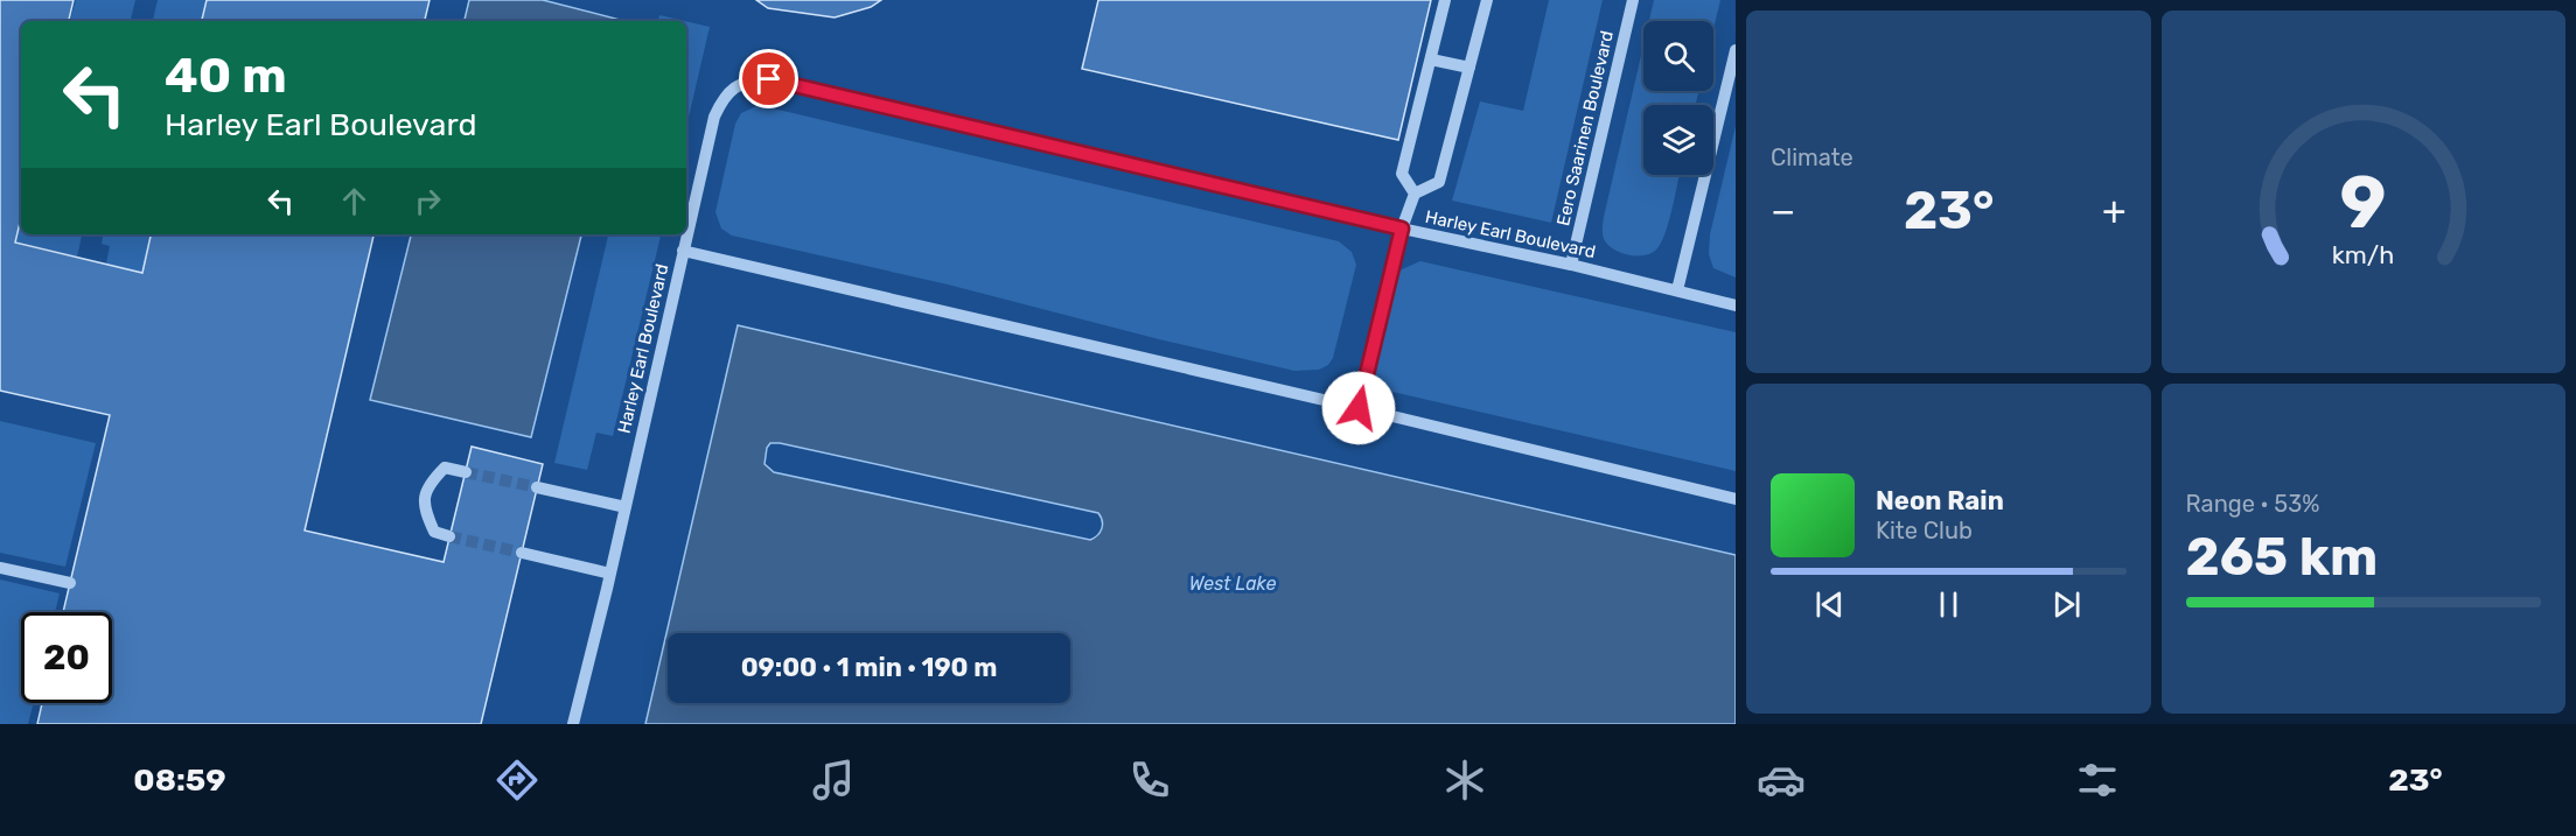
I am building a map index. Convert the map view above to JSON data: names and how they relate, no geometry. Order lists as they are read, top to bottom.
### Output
{
  "streets": {
    "lane": ["Eero Saarinen Boulevard", "Harley Earl Boulevard"]
  },
  "crossings": [
    ["Eero Saarinen Boulevard", "Harley Earl Boulevard"]
  ],
  "water": ["West Lake"],
  "page": {
    "tile": [
      "Climate",
      ["Range · 53%", "265 km"]
    ],
    "turn": ["40 m", "Harley Earl Boulevard"],
    "heat": ["−", "23°", "+"],
    "song": ["Neon Rain", "Kite Club"],
    "limit": "20",
    "trip": "09:00 · 1 min · 190 m",
    "tabs": ["08:59", "23°"],
    "gauge": ["9", "km/h"]
  }
}
